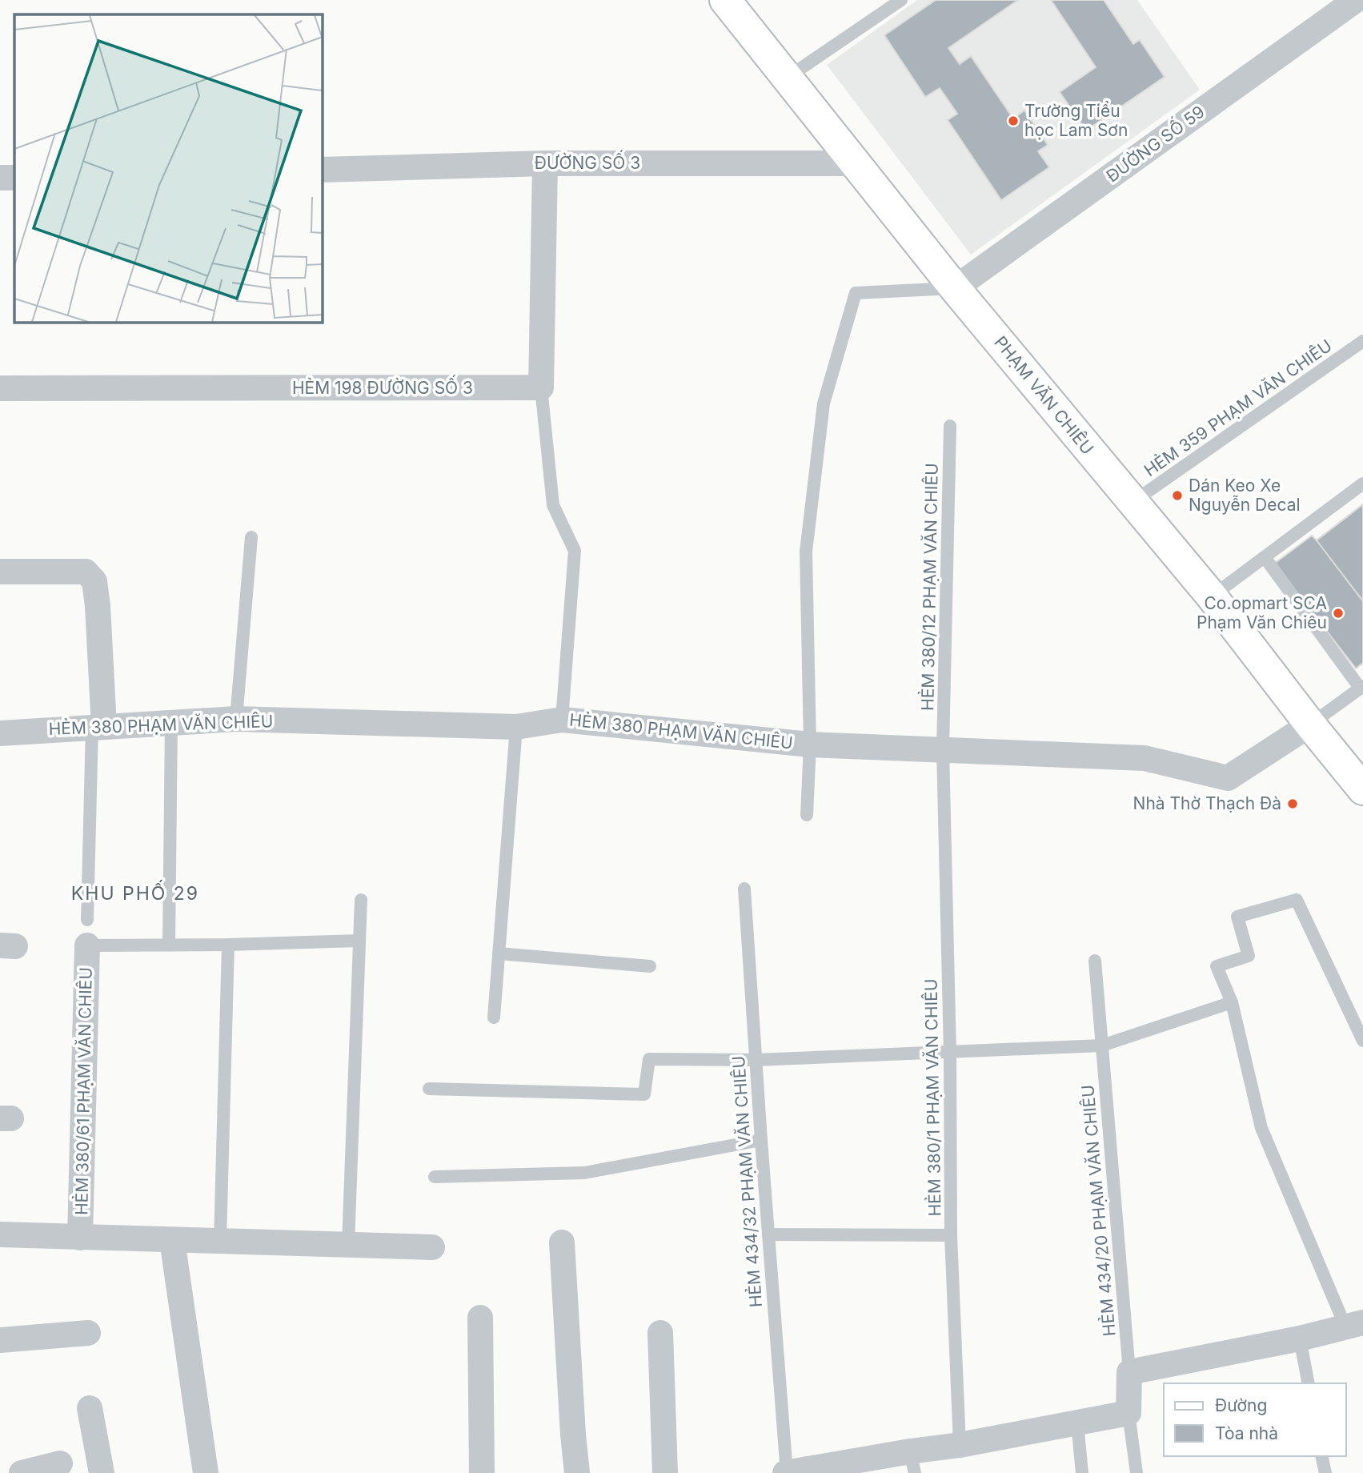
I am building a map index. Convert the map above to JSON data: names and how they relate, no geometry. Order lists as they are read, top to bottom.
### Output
{
  "streets": {
    "main road": ["PHẠM VĂN CHIÊU"],
    "street": [
      "ĐƯỜNG SỐ 59",
      "ĐƯỜNG SỐ 3",
      "HẺM 198 ĐƯỜNG SỐ 3",
      "HẺM 380 PHẠM VĂN CHIÊU",
      "HẺM 380/61 PHẠM VĂN CHIÊU"
    ],
    "lane": [
      "HẺM 359 PHẠM VĂN CHIÊU",
      "HẺM 380/12 PHẠM VĂN CHIÊU",
      "HẺM 380/1 PHẠM VĂN CHIÊU",
      "HẺM 434/32 PHẠM VĂN CHIÊU",
      "HẺM 434/20 PHẠM VĂN CHIÊU"
    ]
  },
  "crossings": [
    ["ĐƯỜNG SỐ 59", "PHẠM VĂN CHIÊU"],
    ["ĐƯỜNG SỐ 3", "PHẠM VĂN CHIÊU"],
    ["PHẠM VĂN CHIÊU", "HẺM 359 PHẠM VĂN CHIÊU"],
    ["PHẠM VĂN CHIÊU", "HẺM 380 PHẠM VĂN CHIÊU"],
    ["HẺM 380/12 PHẠM VĂN CHIÊU", "HẺM 380 PHẠM VĂN CHIÊU"],
    ["HẺM 380/12 PHẠM VĂN CHIÊU", "HẺM 380/1 PHẠM VĂN CHIÊU"],
    ["HẺM 380 PHẠM VĂN CHIÊU", "HẺM 380/1 PHẠM VĂN CHIÊU"]
  ],
  "districts": ["KHU PHỐ 29"],
  "places": [
    "Trường Tiểu học Lam Sơn",
    "Dán Keo Xe Nguyễn Decal",
    "Co.opmart SCA Phạm Văn Chiêu",
    "Nhà Thờ Thạch Đà"
  ],
  "legend": ["Đường", "Tòa nhà"]
}
